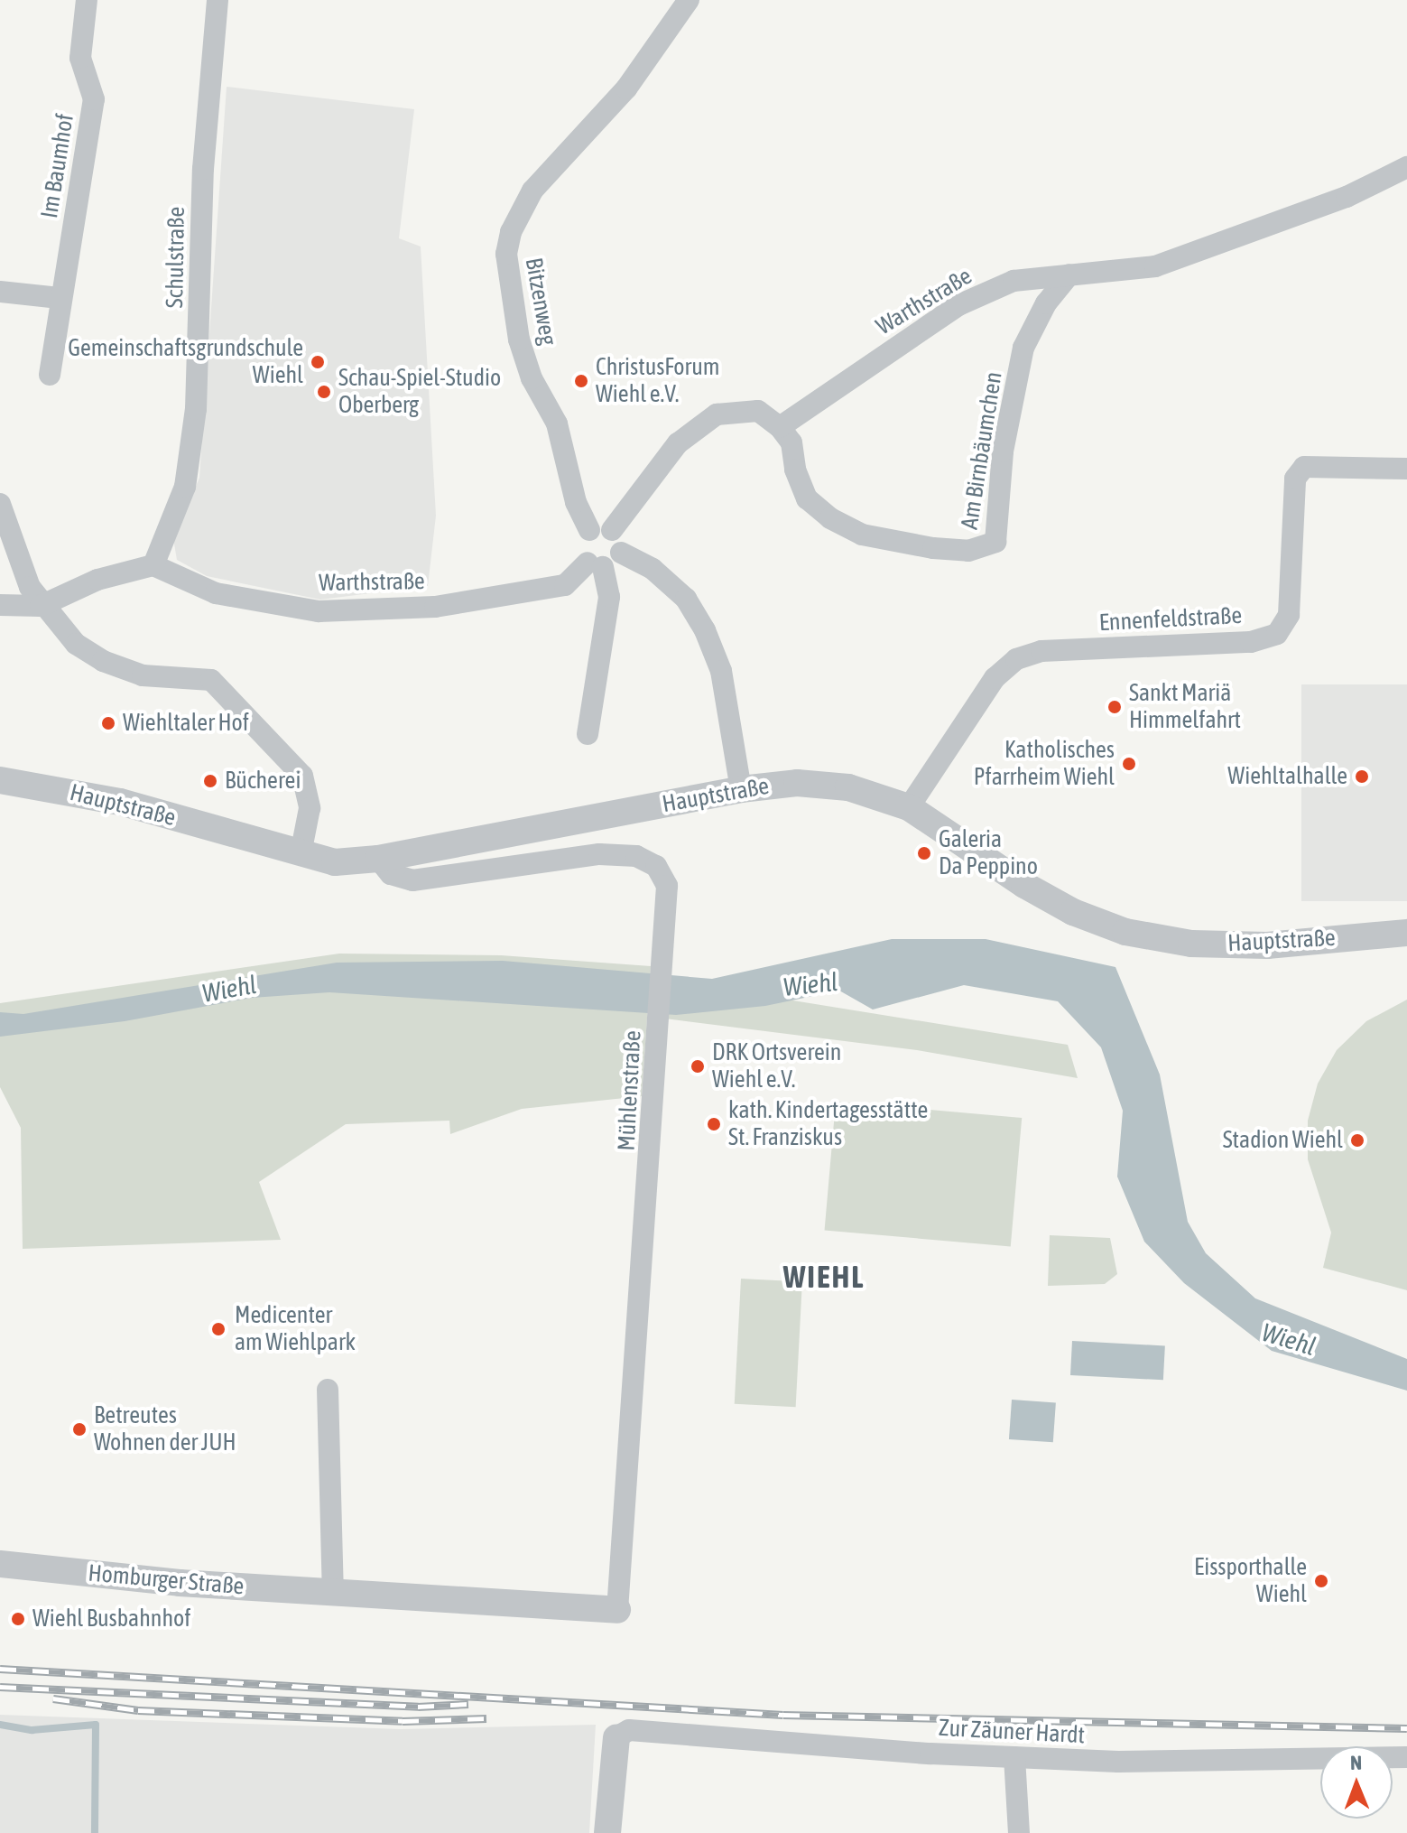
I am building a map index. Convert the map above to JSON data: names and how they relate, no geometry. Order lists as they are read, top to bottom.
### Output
{
  "streets": {
    "street": [
      "Im Baumhof",
      "Schulstraße",
      "Bitzenweg",
      "Warthstraße",
      "Am Birnbäumchen",
      "Ennenfeldstraße",
      "Hauptstraße",
      "Mühlenstraße",
      "Homburger Straße",
      "Zur Zäuner Hardt"
    ]
  },
  "crossings": [
    ["Schulstraße", "Warthstraße"],
    ["Bitzenweg", "Warthstraße"],
    ["Warthstraße", "Am Birnbäumchen"],
    ["Ennenfeldstraße", "Hauptstraße"],
    ["Hauptstraße", "Mühlenstraße"],
    ["Mühlenstraße", "Homburger Straße"]
  ],
  "districts": ["WIEHL"],
  "water": ["Wiehl"],
  "places": [
    "Gemeinschaftsgrundschule Wiehl",
    "ChristusForum Wiehl e.V.",
    "Schau-Spiel-Studio Oberberg",
    "Sankt Mariä Himmelfahrt",
    "Wiehltaler Hof",
    "Katholisches Pfarrheim Wiehl",
    "Wiehltalhalle",
    "Bücherei",
    "Galeria Da Peppino",
    "DRK Ortsverein Wiehl e.V.",
    "kath. Kindertagesstätte St. Franziskus",
    "Stadion Wiehl",
    "Medicenter am Wiehlpark",
    "Betreutes Wohnen der JUH",
    "Eissporthalle Wiehl",
    "Wiehl Busbahnhof"
  ],
  "north": "top"
}
